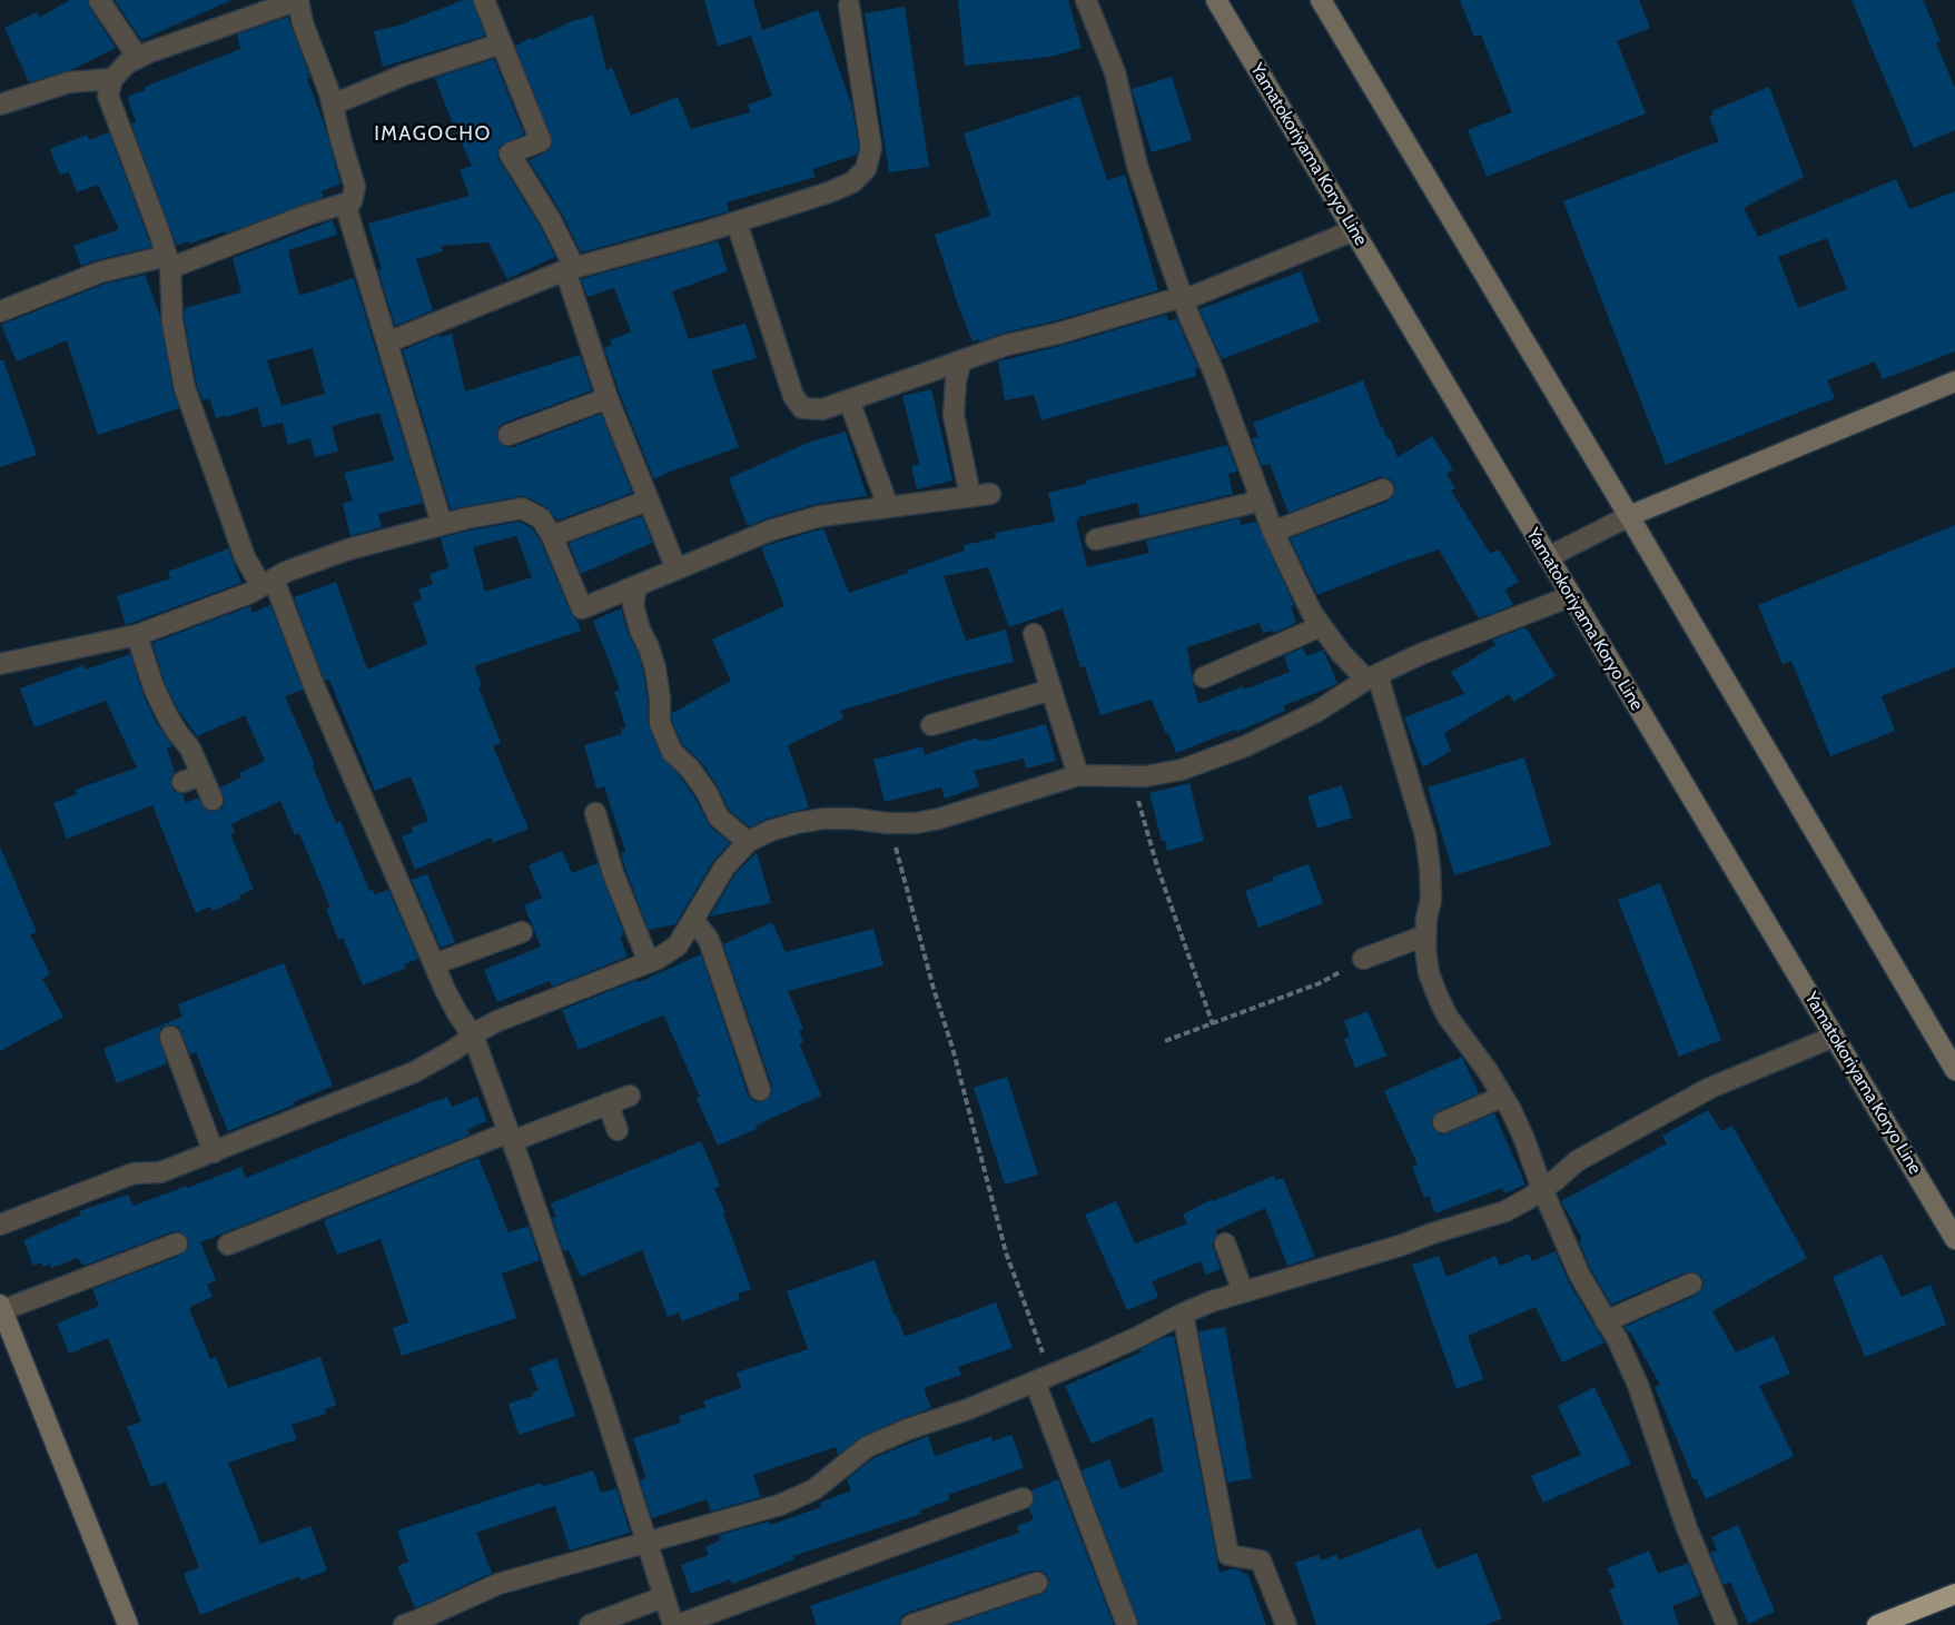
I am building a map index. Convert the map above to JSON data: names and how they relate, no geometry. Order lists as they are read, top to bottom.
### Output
{
  "streets": {
    "main road": ["Yamatokoriyama Koryo Line"]
  },
  "districts": ["IMAGOCHO"]
}
